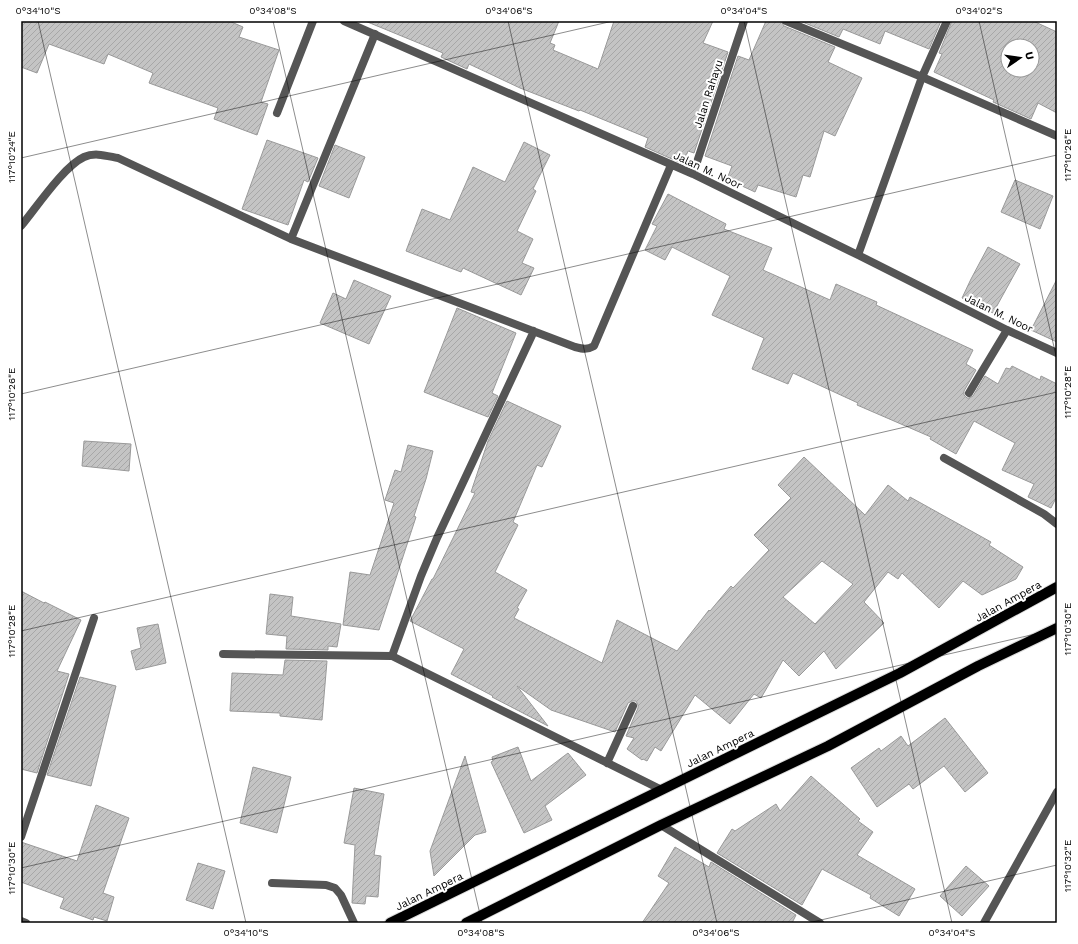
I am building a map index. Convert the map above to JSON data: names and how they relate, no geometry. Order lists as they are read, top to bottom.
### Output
{
  "streets": {
    "main road": ["Jalan Ampera"],
    "street": ["Jalan Rahayu", "Jalan M. Noor"]
  },
  "crossings": [
    ["Jalan Rahayu", "Jalan M. Noor"]
  ],
  "north": "right",
  "coordinates": [
    "0°34'10\"S",
    "0°34'08\"S",
    "0°34'06\"S",
    "0°34'04\"S",
    "0°34'02\"S",
    "117°10'26\"E",
    "117°10'24\"E",
    "117°10'28\"E",
    "117°10'30\"E",
    "117°10'32\"E"
  ]
}
